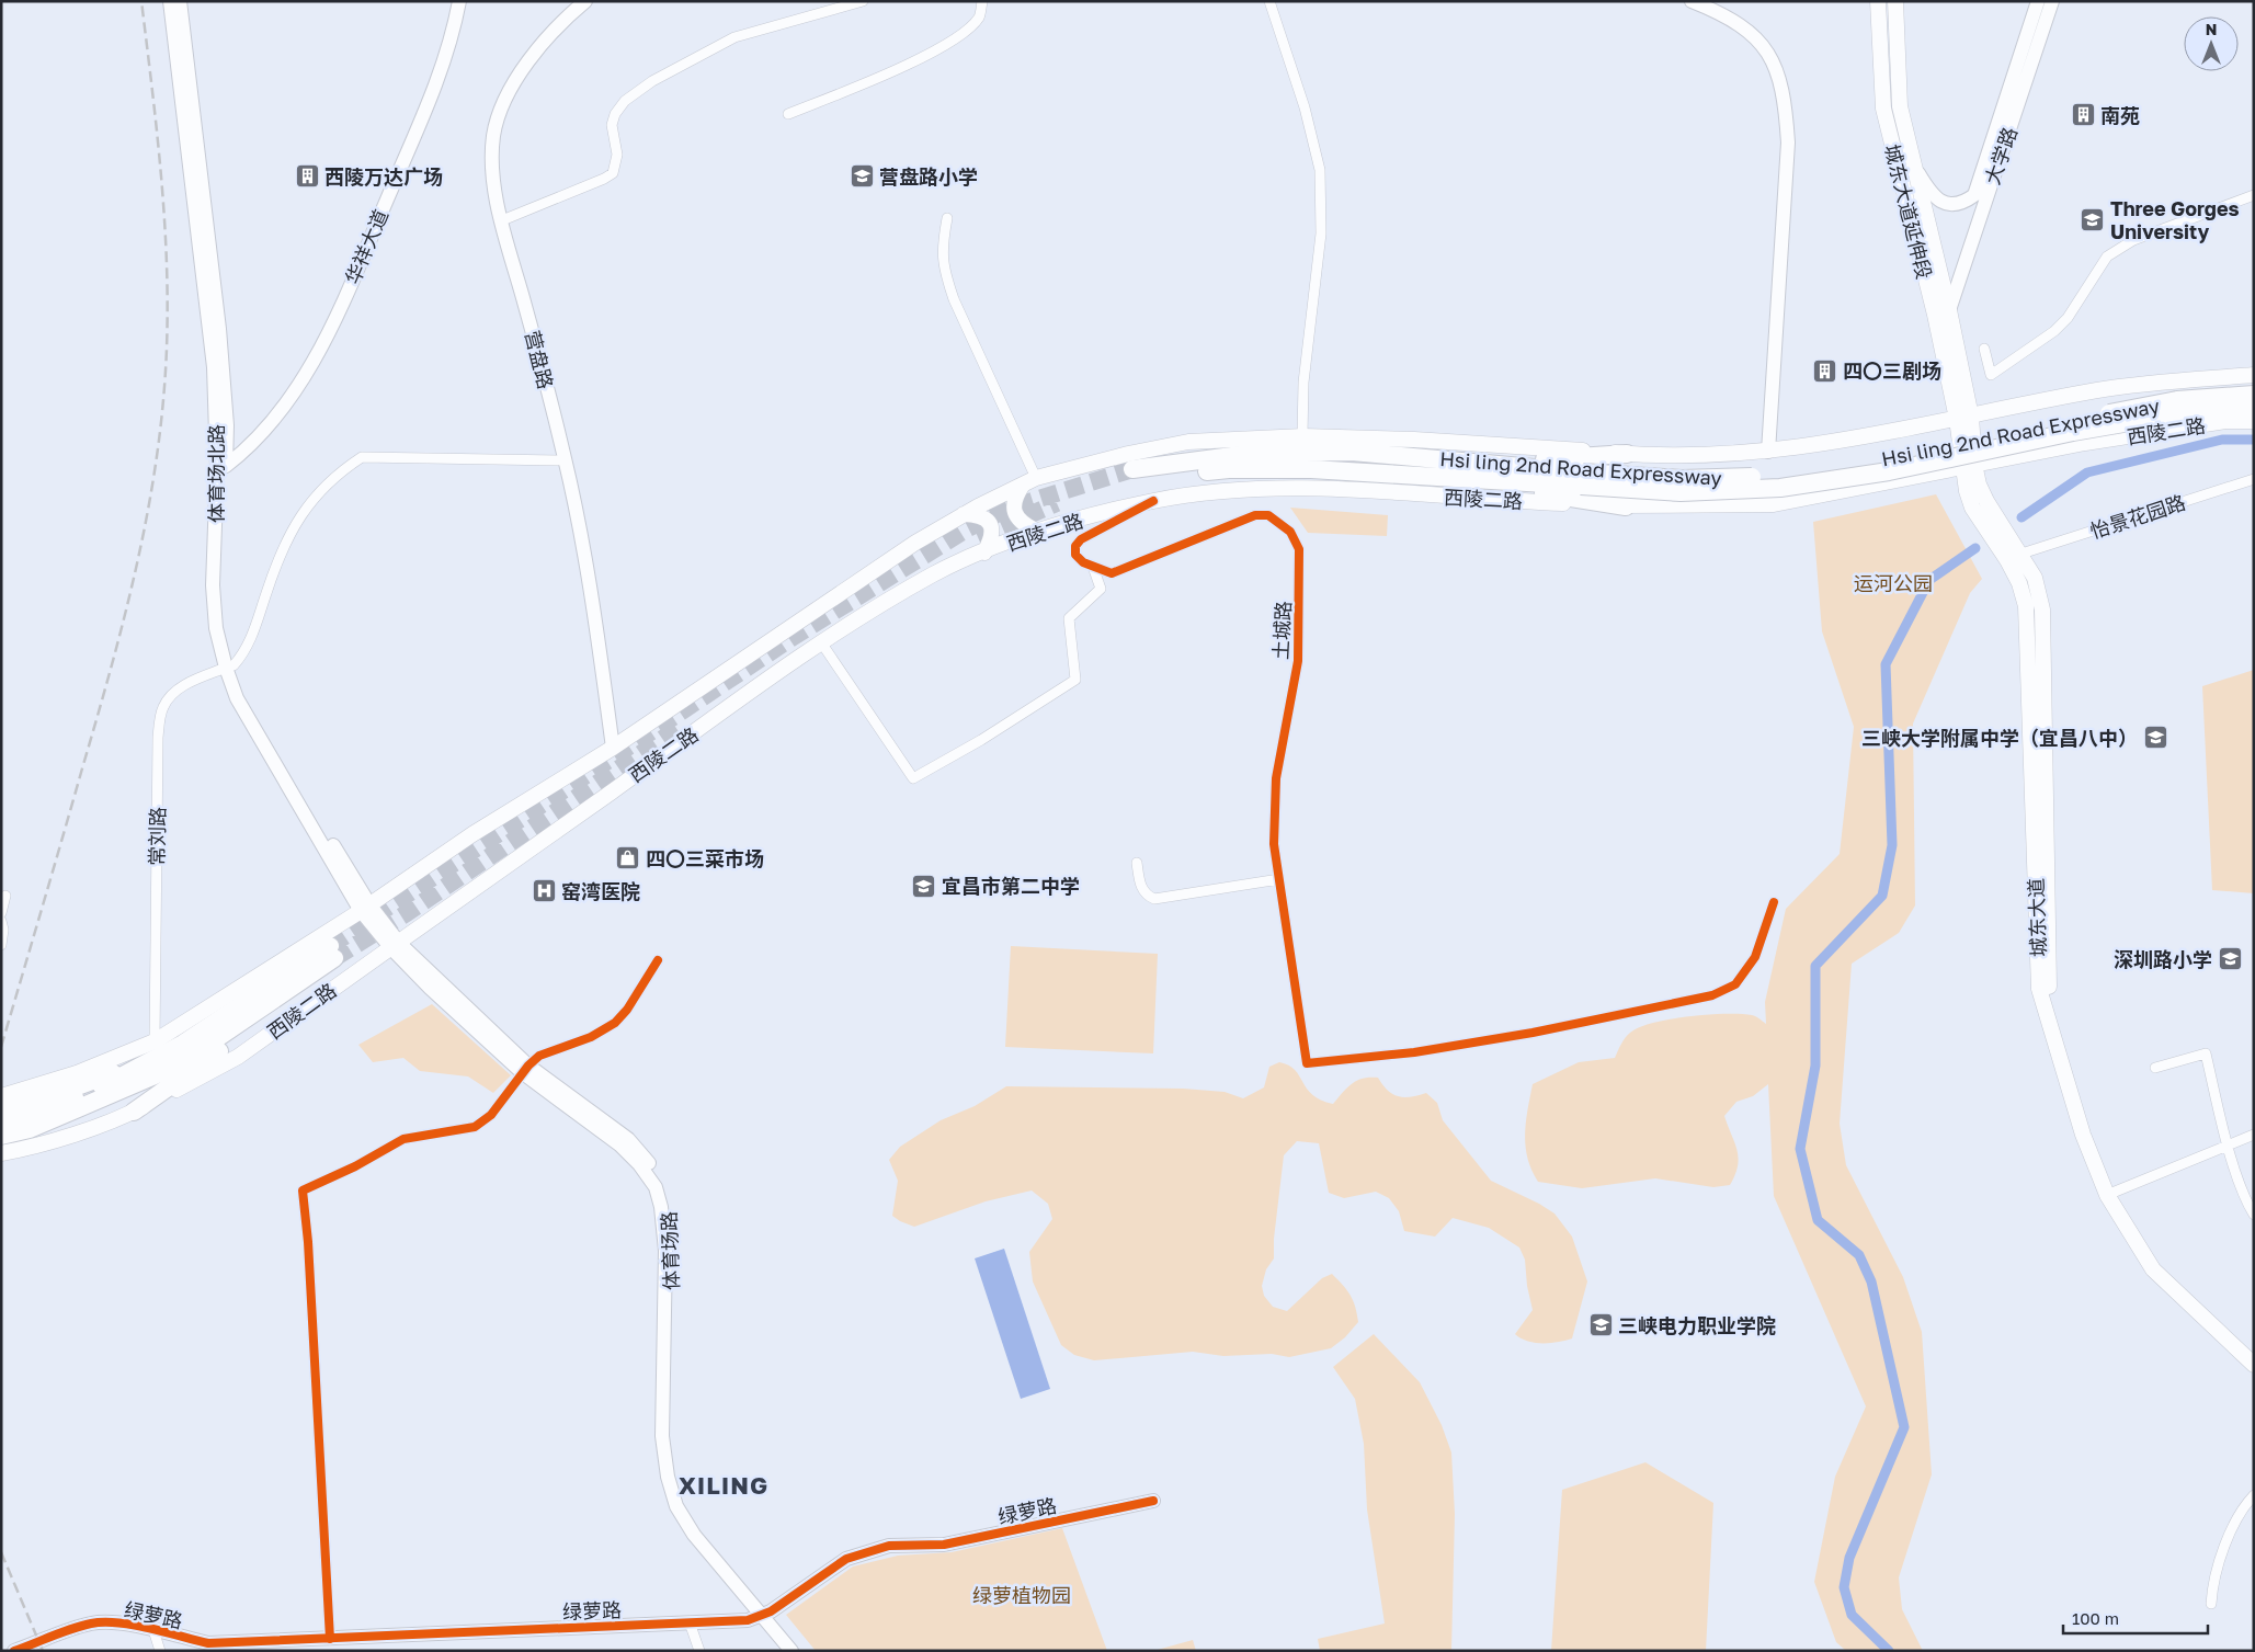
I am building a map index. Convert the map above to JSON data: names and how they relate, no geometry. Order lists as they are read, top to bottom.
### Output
{
  "streets": {
    "highway": ["Hsi ling 2nd Road Expressway"],
    "main road": [
      "大学路",
      "城东大道延伸段",
      "华祥大道",
      "营盘路",
      "西陵二路",
      "体育场北路",
      "城东大道",
      "体育场路",
      "绿萝路"
    ],
    "street": ["怡景花园路", "土城路", "常刘路"]
  },
  "crossings": [
    ["大学路", "城东大道延伸段"],
    ["城东大道延伸段", "西陵二路"],
    ["城东大道延伸段", "城东大道"],
    ["华祥大道", "体育场北路"],
    ["营盘路", "西陵二路"],
    ["西陵二路", "体育场北路"],
    ["西陵二路", "常刘路"],
    ["西陵二路", "城东大道"],
    ["西陵二路", "体育场路"],
    ["体育场北路", "常刘路"],
    ["体育场北路", "体育场路"],
    ["怡景花园路", "城东大道"],
    ["体育场路", "绿萝路"]
  ],
  "districts": ["XILING"],
  "parks": ["运河公园", "绿萝植物园"],
  "places": {
    "building": ["南苑", "西陵万达广场", "四〇三剧场"],
    "school or university": [
      "营盘路小学",
      "Three Gorges University",
      "三峡大学附属中学（宜昌八中）",
      "宜昌市第二中学",
      "深圳路小学",
      "三峡电力职业学院"
    ],
    "shop": ["四〇三菜市场"],
    "hospital": ["窑湾医院"]
  },
  "scale_bar": "100 m",
  "north": "top"
}
